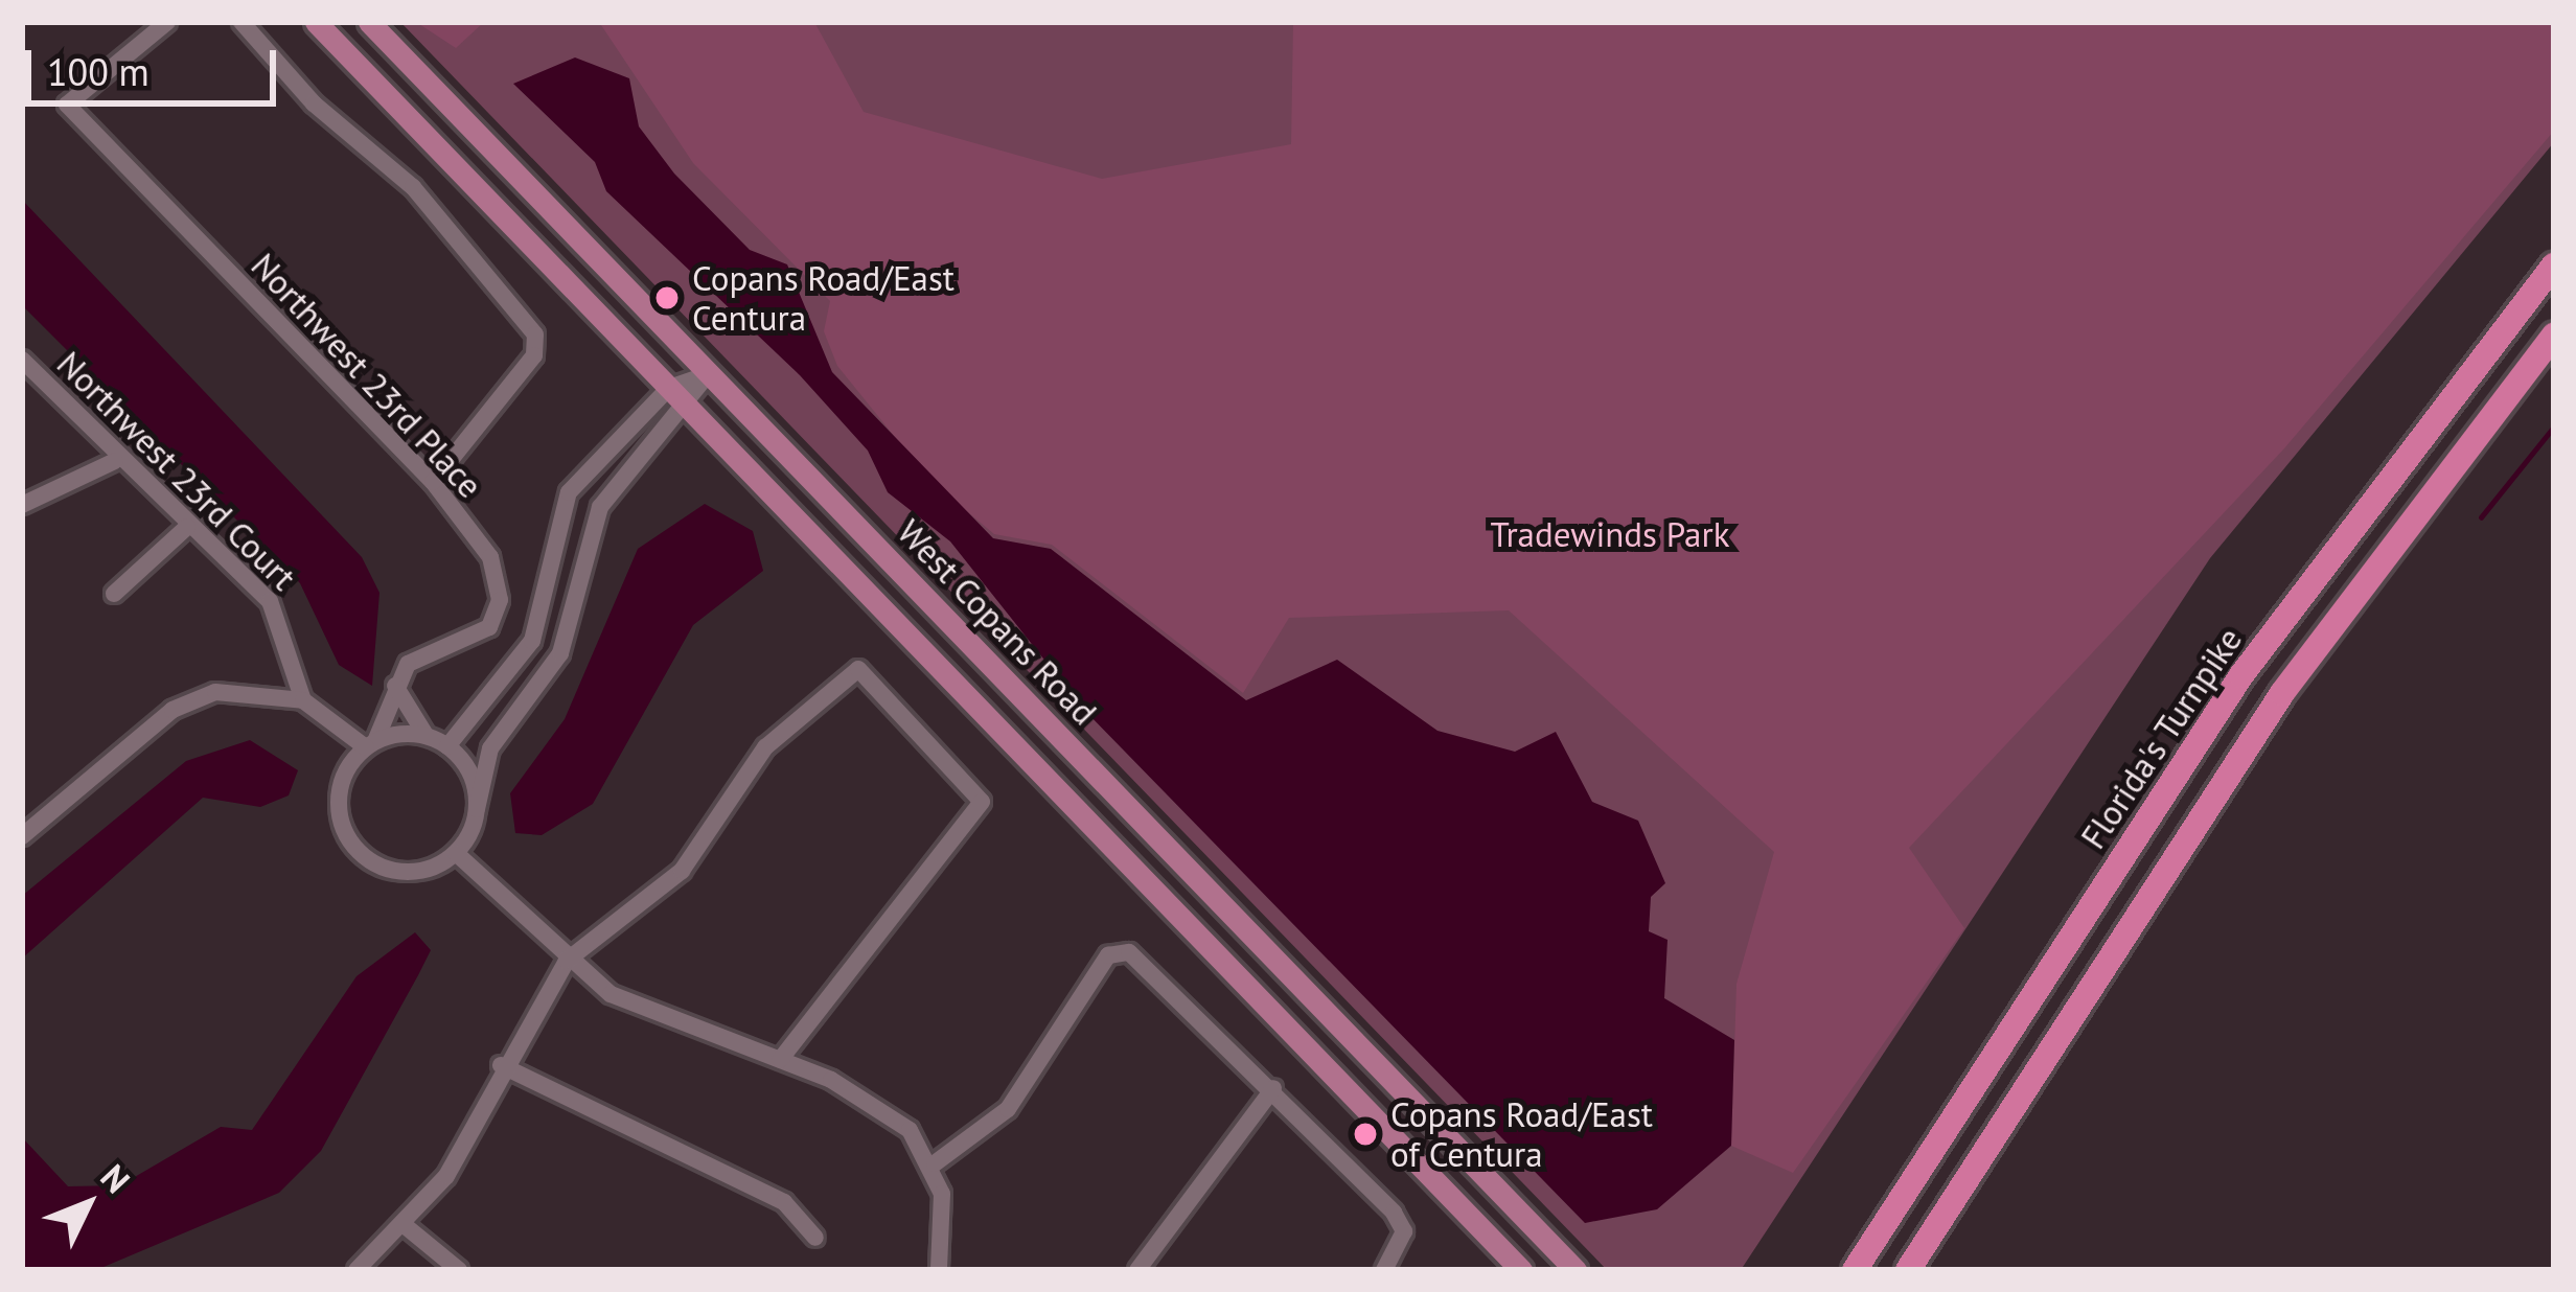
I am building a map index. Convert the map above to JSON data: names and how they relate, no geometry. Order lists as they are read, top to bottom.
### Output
{
  "streets": {
    "highway": ["Florida's Turnpike"],
    "main road": ["West Copans Road"],
    "street": ["Northwest 23rd Place", "Northwest 23rd Court"]
  },
  "parks": ["Tradewinds Park"],
  "places": ["Copans Road/East Centura", "Copans Road/East of Centura"],
  "scale_bar": "100 m",
  "north": "top right"
}
